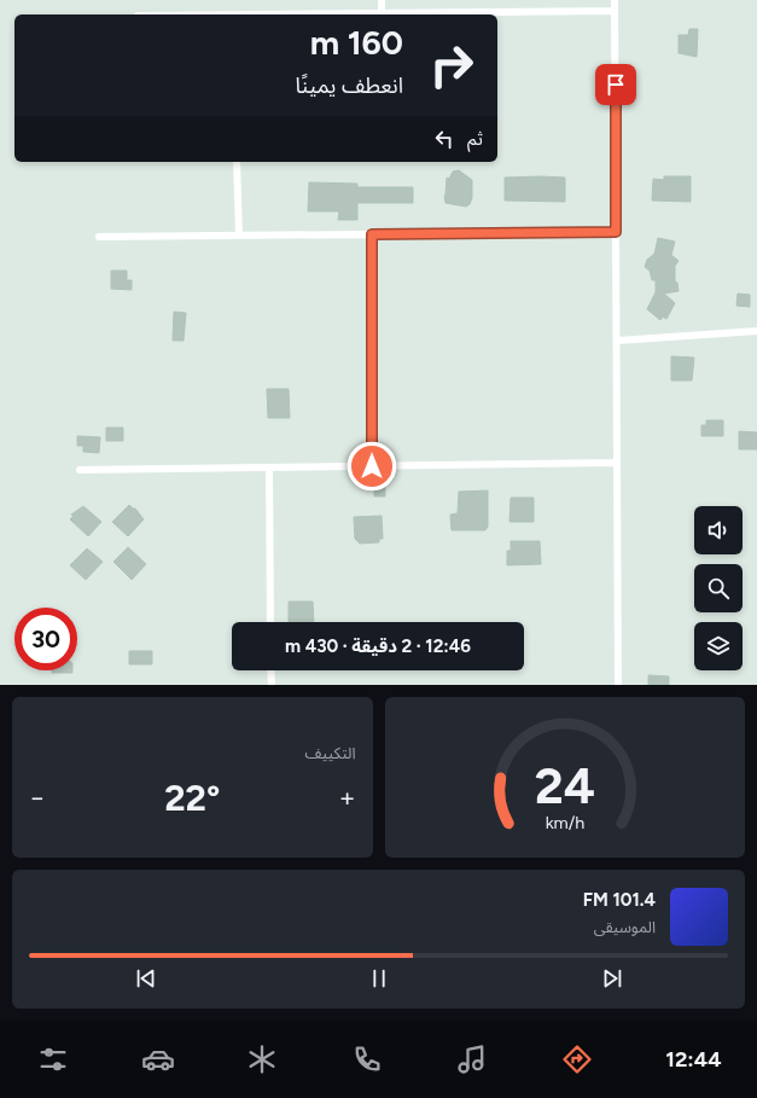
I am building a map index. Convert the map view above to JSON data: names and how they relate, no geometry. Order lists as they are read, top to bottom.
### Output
{
  "page": {
    "turn": ["160 m", "انعطف يمينًا"],
    "then": "ثم",
    "limit": "30",
    "trip": "12:46 · 2 دقيقة · 430 m",
    "tile": "التكييف",
    "heat": ["−", "22°", "+"],
    "song": ["101.4 FM", "الموسيقى"],
    "tabs": "12:44",
    "gauge": ["24", "km/h"]
  }
}
